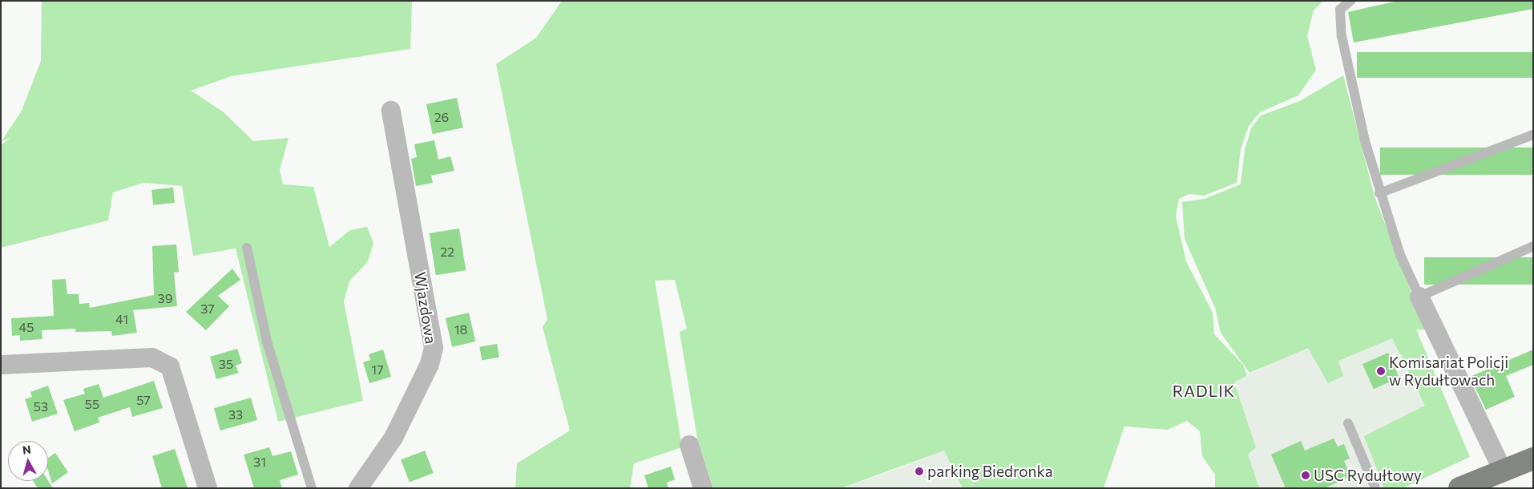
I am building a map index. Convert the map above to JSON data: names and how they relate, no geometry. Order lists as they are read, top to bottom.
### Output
{
  "streets": {
    "street": ["Wjazdowa"]
  },
  "districts": ["RADLIK"],
  "places": ["Komisariat Policji w Rydułtowach", "parking Biedronka", "USC Rydułtowy"],
  "house_numbers": [
    "26",
    "22",
    "39",
    "37",
    "41",
    "45",
    "18",
    "35",
    "17",
    "57",
    "55",
    "53",
    "33",
    "31"
  ],
  "north": "top"
}
